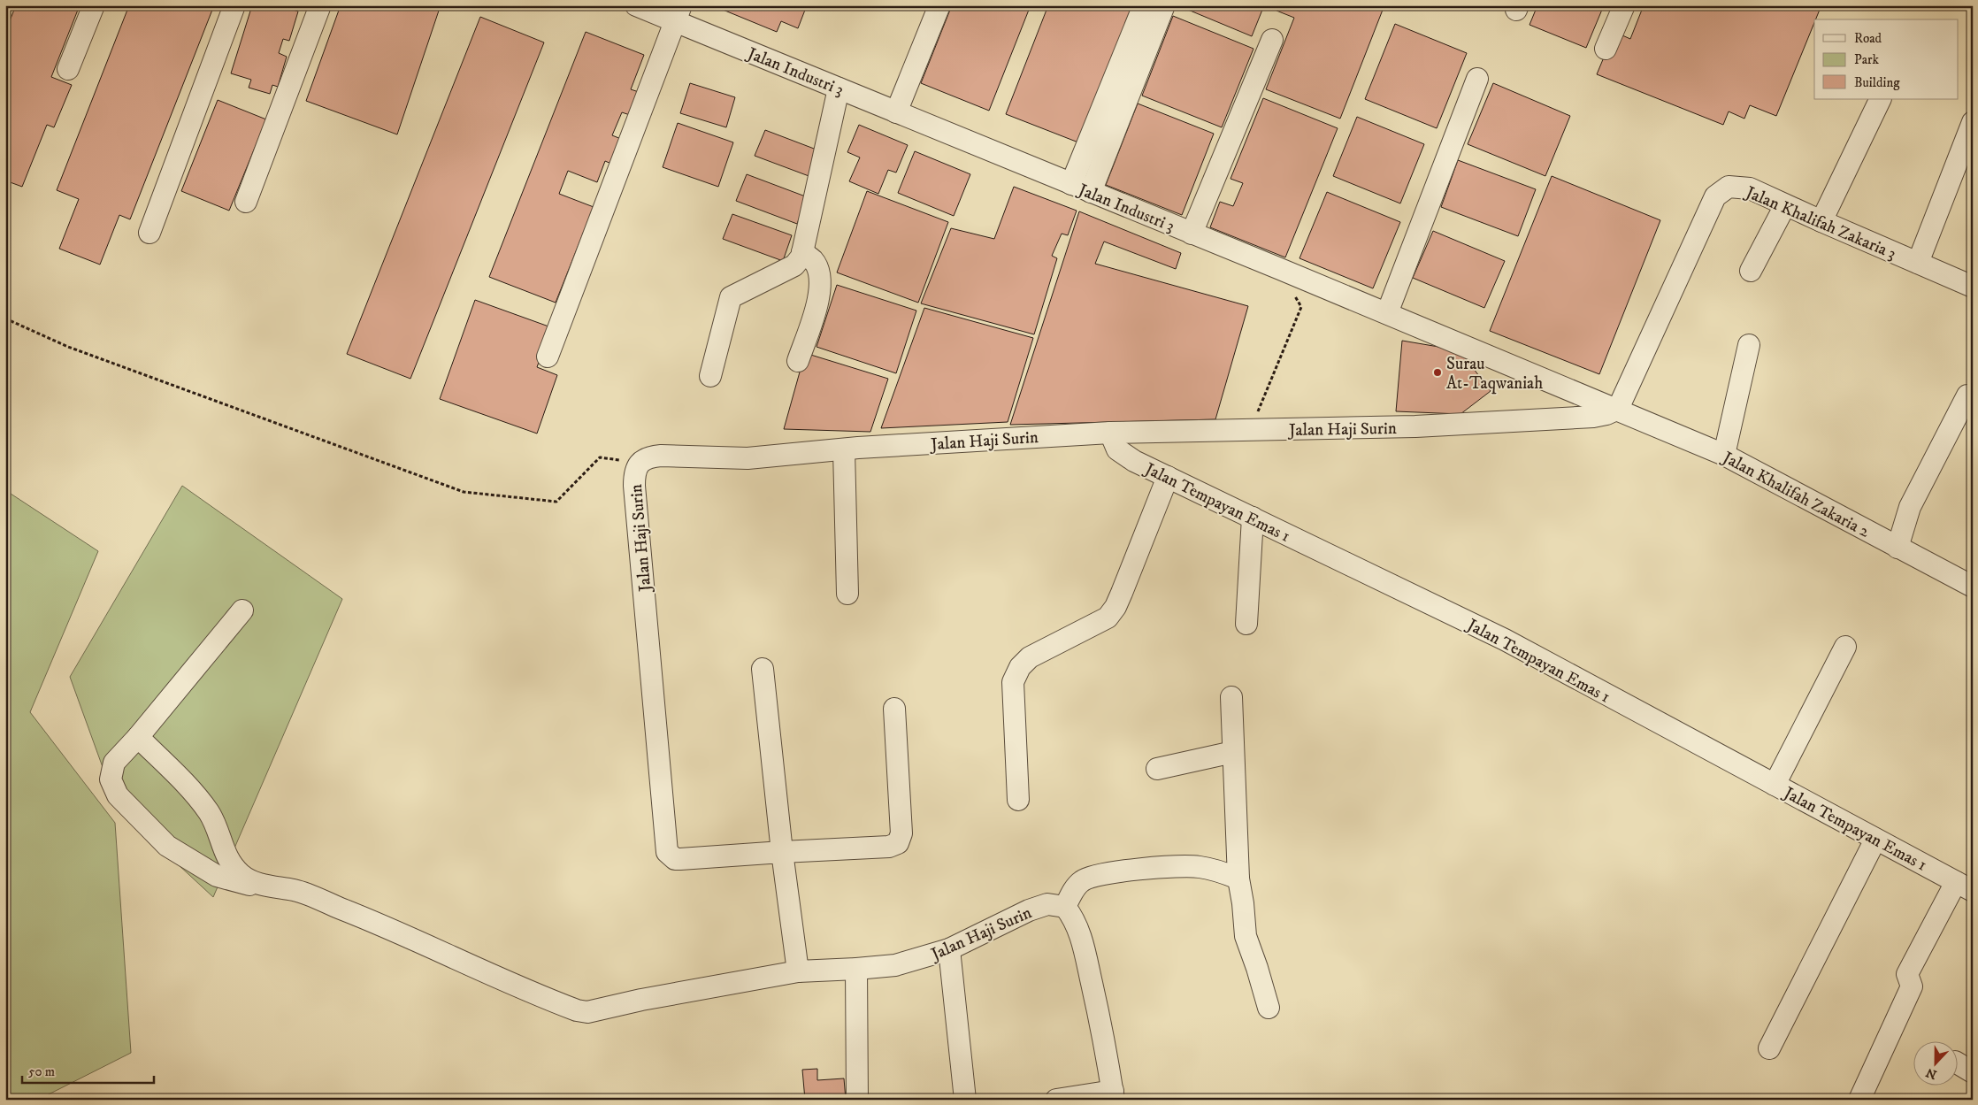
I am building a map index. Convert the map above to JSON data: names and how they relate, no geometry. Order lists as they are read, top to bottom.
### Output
{
  "streets": {
    "street": [
      "Jalan Industri 3",
      "Jalan Khalifah Zakaria 3",
      "Jalan Haji Surin",
      "Jalan Khalifah Zakaria 2",
      "Jalan Tempayan Emas 1"
    ]
  },
  "crossings": [
    ["Jalan Industri 3", "Jalan Khalifah Zakaria 3"],
    ["Jalan Industri 3", "Jalan Haji Surin"],
    ["Jalan Industri 3", "Jalan Khalifah Zakaria 2"],
    ["Jalan Khalifah Zakaria 3", "Jalan Haji Surin"],
    ["Jalan Khalifah Zakaria 3", "Jalan Khalifah Zakaria 2"],
    ["Jalan Haji Surin", "Jalan Khalifah Zakaria 2"],
    ["Jalan Haji Surin", "Jalan Tempayan Emas 1"]
  ],
  "places": ["Surau At-Taqwaniah"],
  "legend": ["Road", "Park", "Building"],
  "scale_bar": "50 m",
  "north": "bottom"
}
